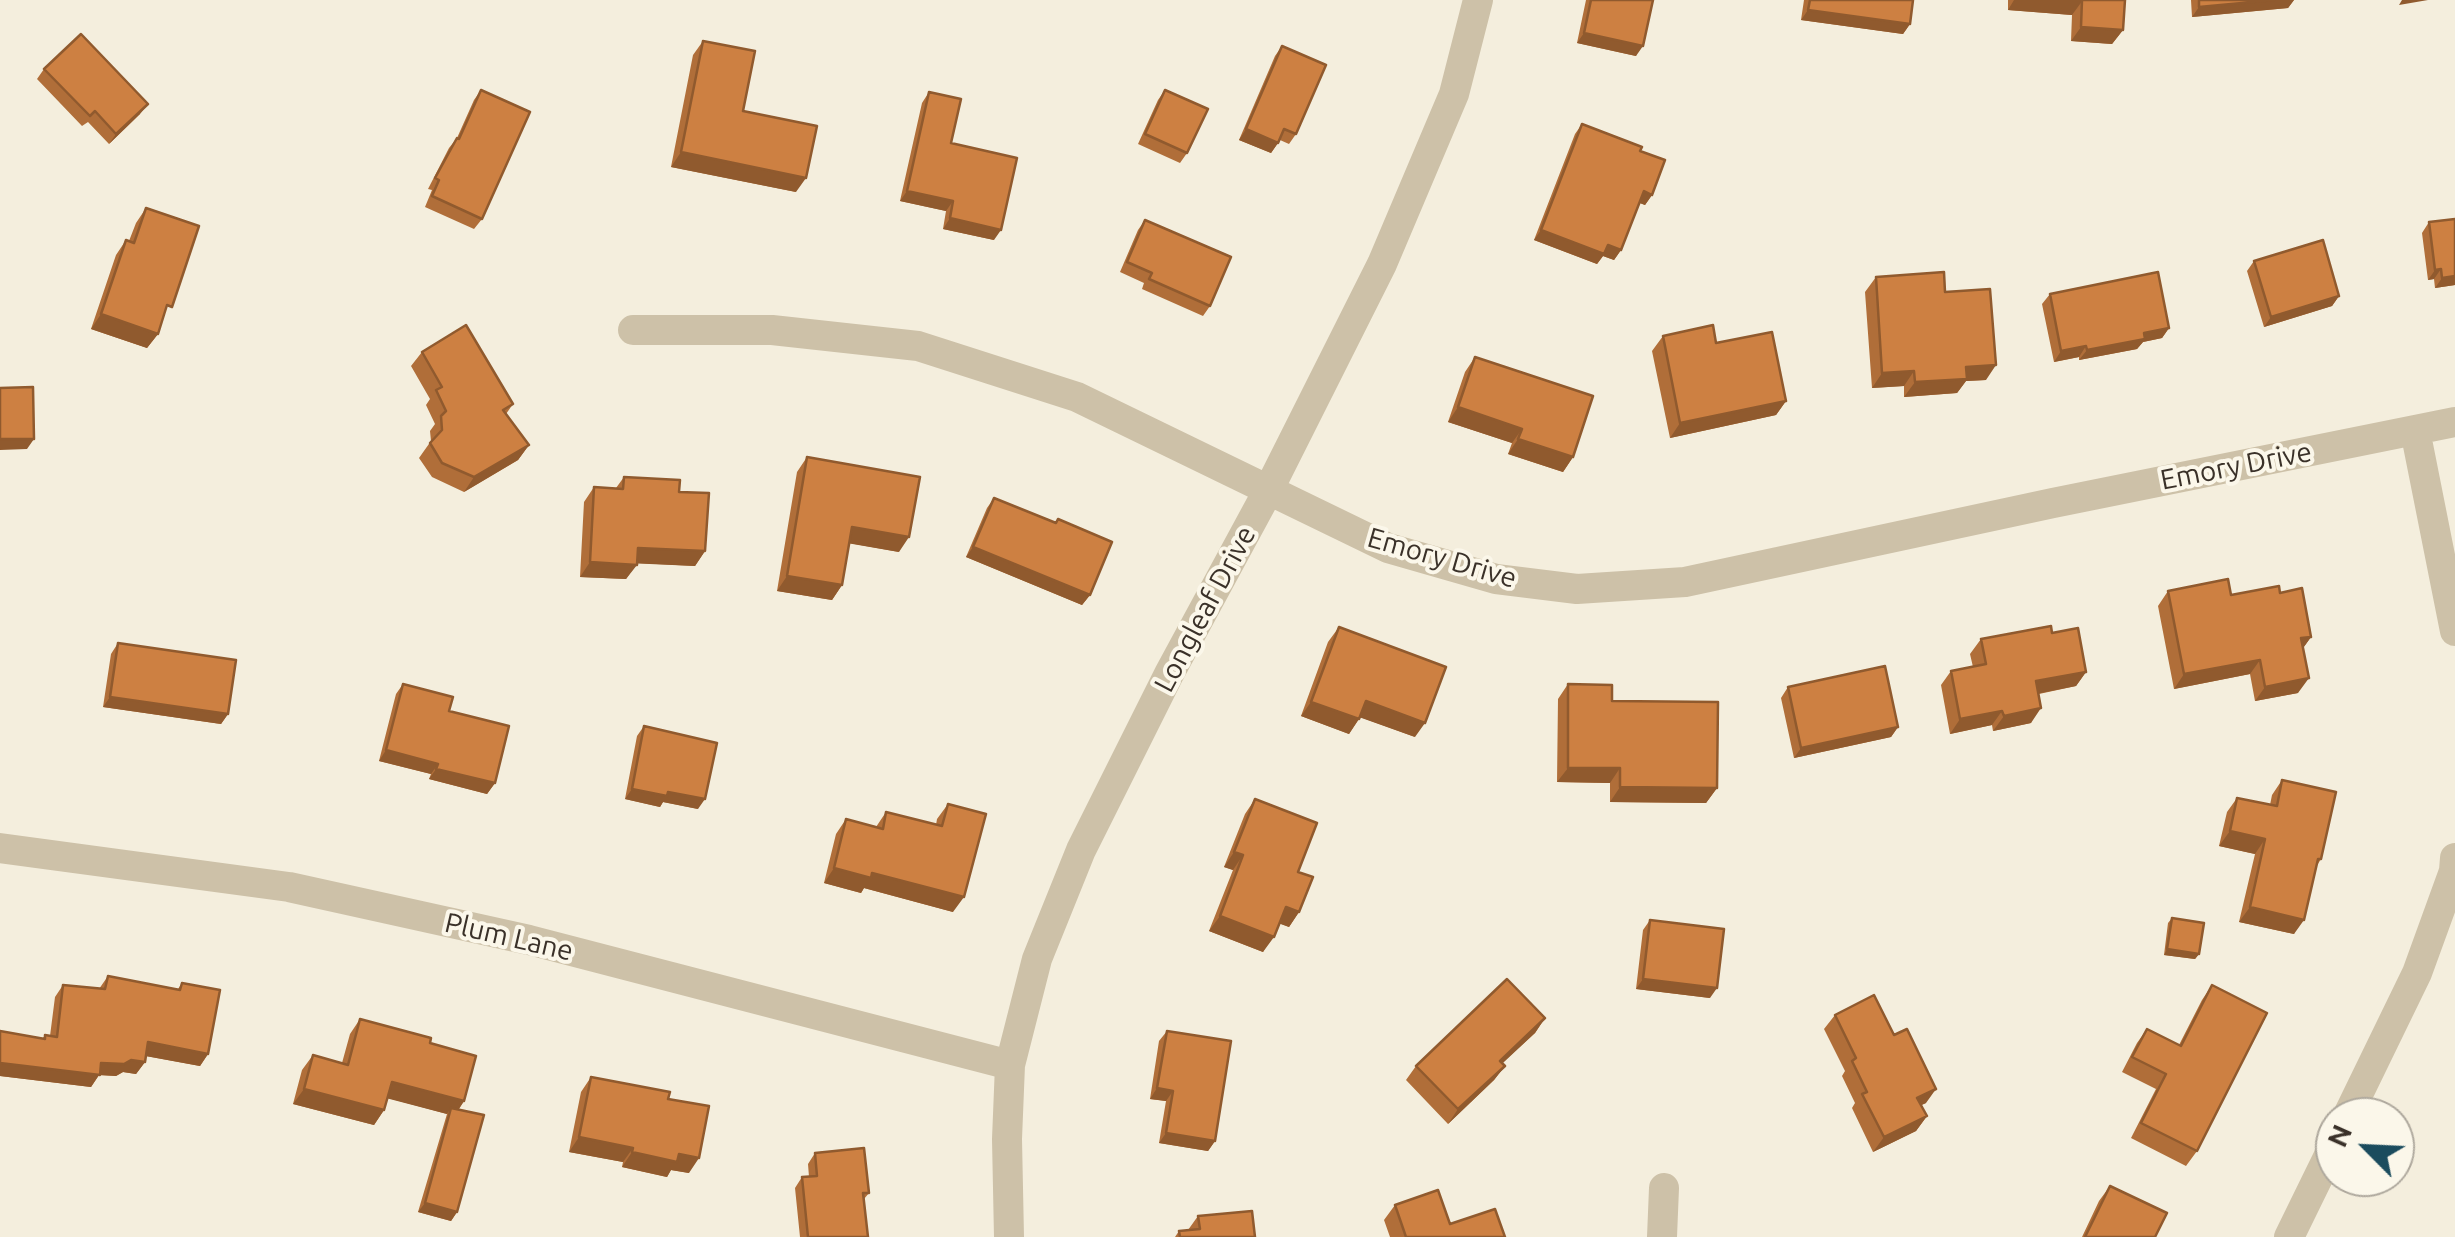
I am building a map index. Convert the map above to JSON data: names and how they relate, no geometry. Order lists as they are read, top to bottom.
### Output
{
  "streets": {
    "street": ["Emory Drive", "Longleaf Drive", "Plum Lane"]
  },
  "crossings": [
    ["Emory Drive", "Longleaf Drive"],
    ["Longleaf Drive", "Plum Lane"]
  ],
  "north": "top left"
}
